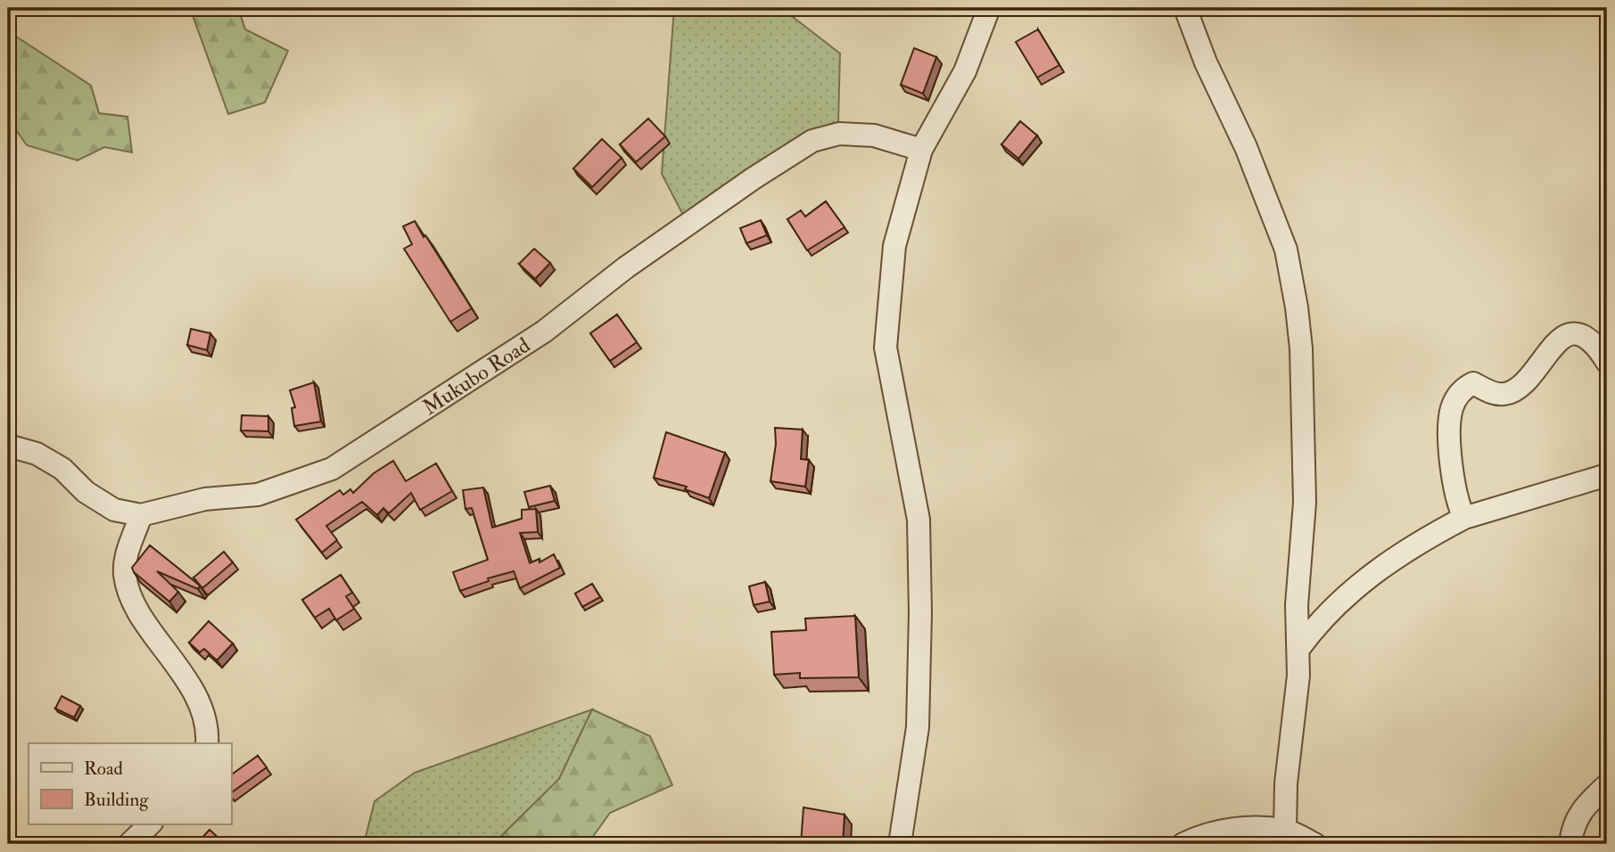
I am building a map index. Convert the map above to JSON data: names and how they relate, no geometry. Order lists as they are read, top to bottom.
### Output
{
  "streets": {
    "street": ["Mukubo Road"]
  },
  "legend": ["Road", "Building"]
}
